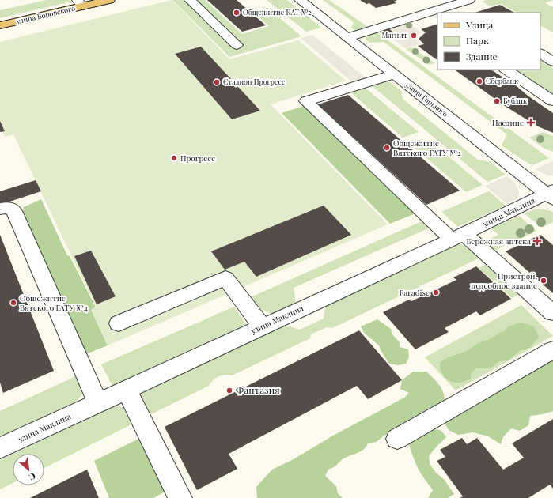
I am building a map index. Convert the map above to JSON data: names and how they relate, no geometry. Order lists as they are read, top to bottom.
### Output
{
  "streets": {
    "main road": ["улица Воровского"],
    "street": ["улица Горького", "улица Маклина"]
  },
  "crossings": [
    ["улица Горького", "улица Маклина"]
  ],
  "places": {
    "other": [
      "Общежитие КАТ №2",
      "Магнит",
      "Сбербанк",
      "Стадион Прогресс",
      "Бублик",
      "Общежитие Вятского ГАТУ №2",
      "Прогресс",
      "Пристрой, подсобное здание",
      "Paradise",
      "Общежитие Вятского ГАТУ №4",
      "Фантазия"
    ],
    "health": ["Наедине", "Бережная аптека"]
  },
  "legend": ["Улица", "Парк", "Здание"],
  "north": "bottom right"
}
